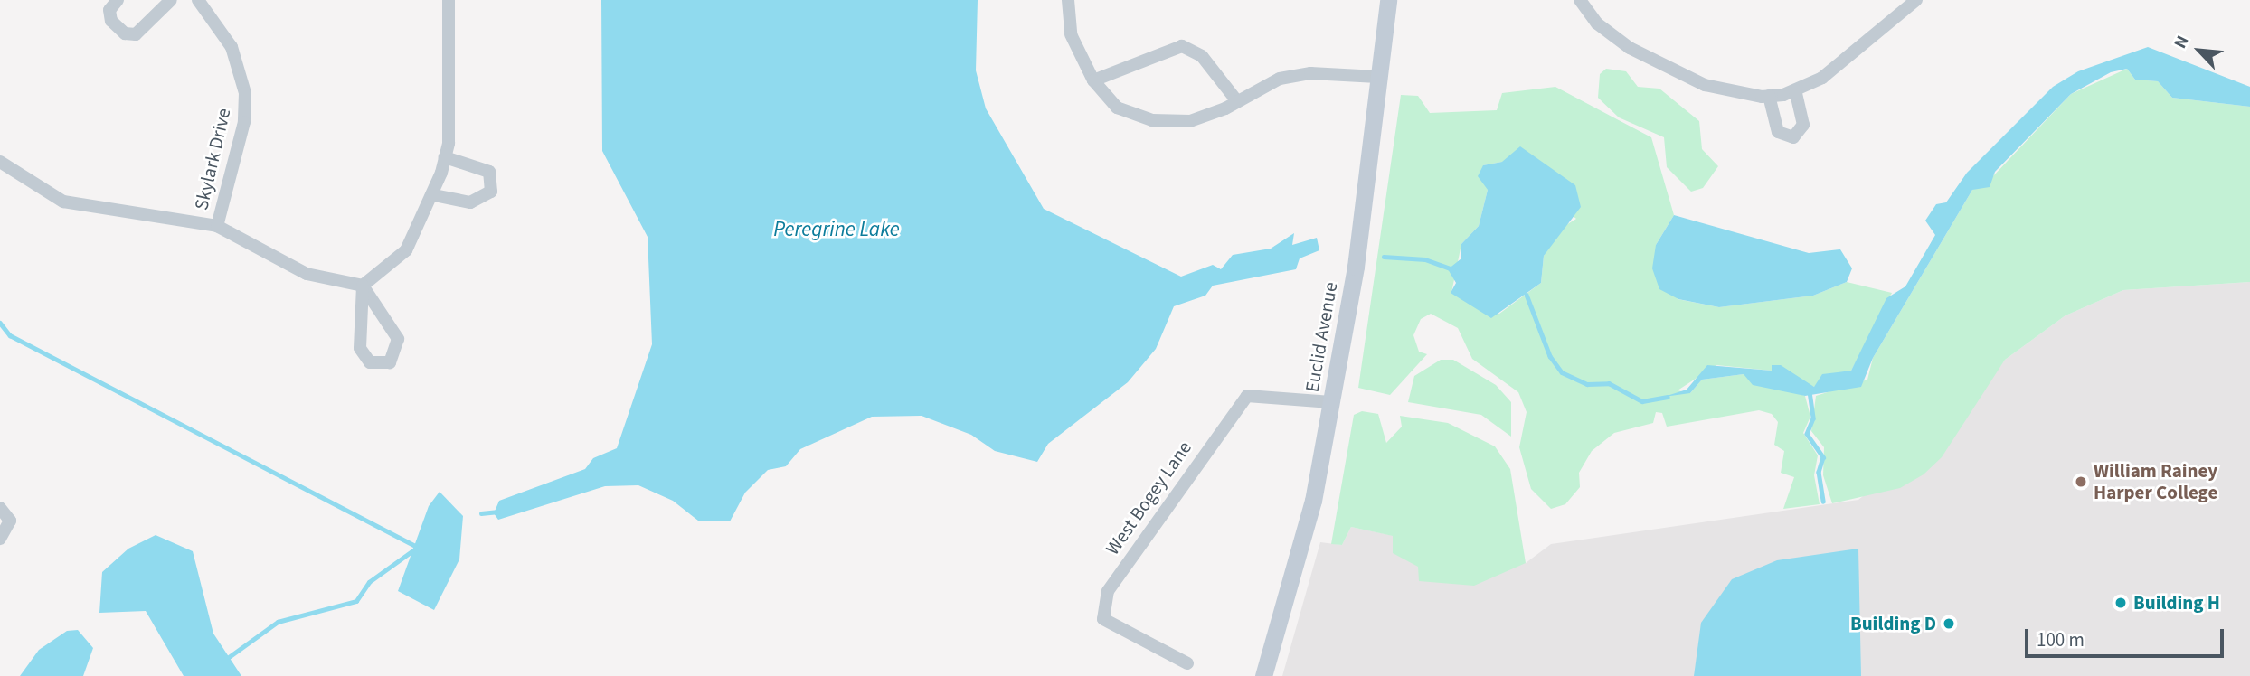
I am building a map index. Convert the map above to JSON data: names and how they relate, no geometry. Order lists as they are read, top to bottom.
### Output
{
  "streets": {
    "main road": ["Euclid Avenue"],
    "street": ["Skylark Drive", "West Bogey Lane"]
  },
  "crossings": [
    ["Euclid Avenue", "West Bogey Lane"]
  ],
  "water": ["Peregrine Lake"],
  "places": ["William Rainey Harper College", "Building H", "Building D"],
  "scale_bar": "100 m",
  "north": "top left"
}
